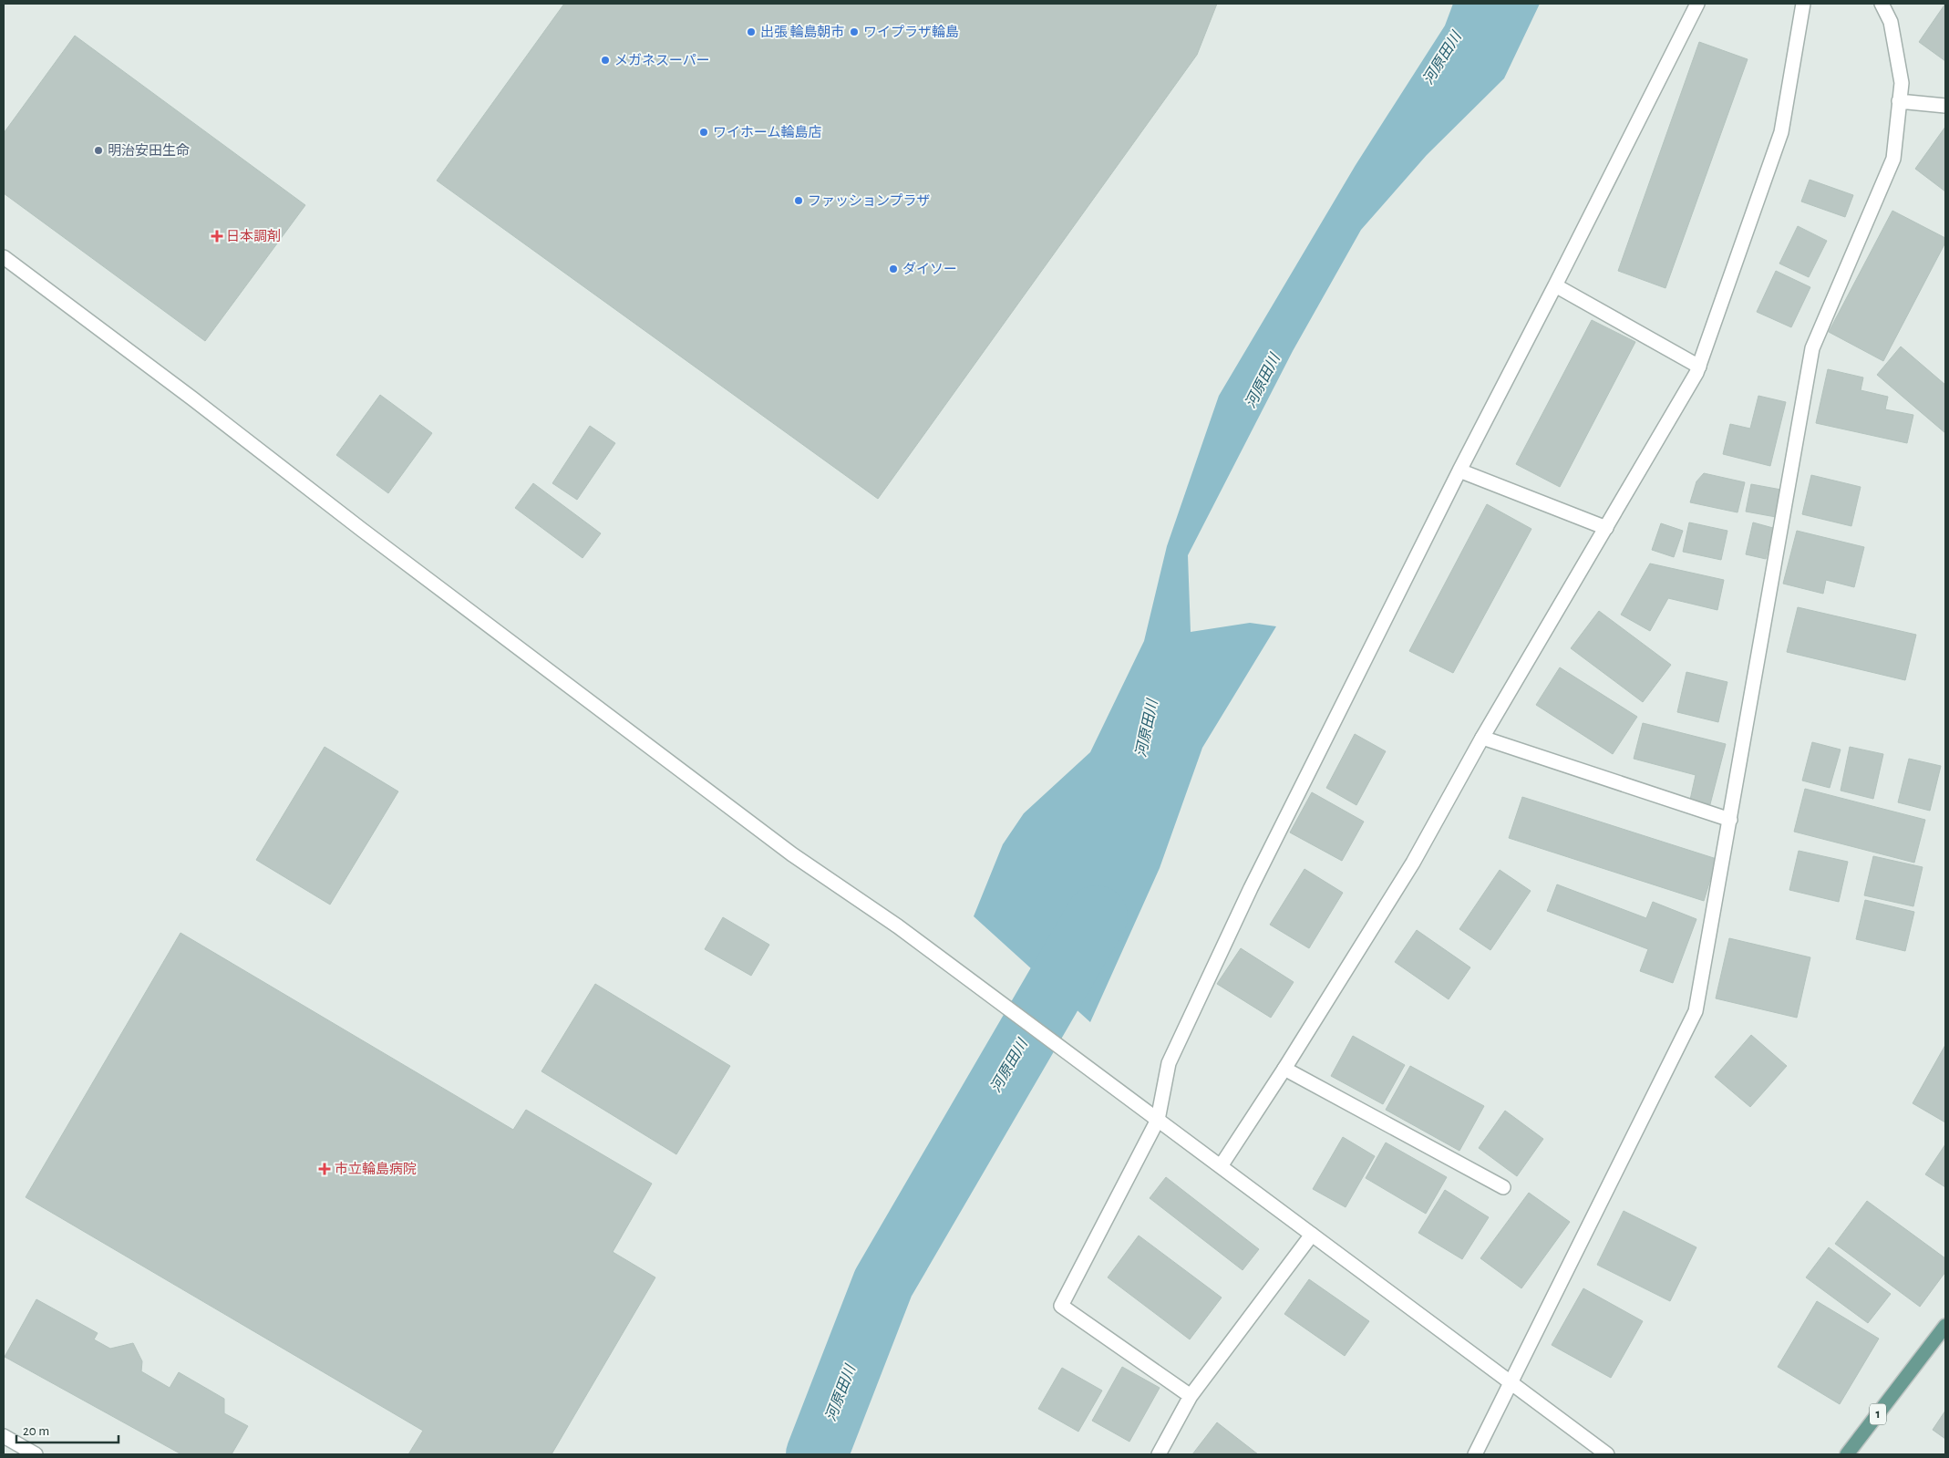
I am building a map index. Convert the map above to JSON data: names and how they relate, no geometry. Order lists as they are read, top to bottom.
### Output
{
  "streets": {
    "main road": ["1"]
  },
  "water": ["河原田川"],
  "places": {
    "other": [
      "出張 輪島朝市",
      "ワイプラザ輪島",
      "メガネスーパー",
      "ワイホーム輪島店",
      "明治安田生命",
      "ファッションプラザ",
      "ダイソー"
    ],
    "health": ["日本調剤", "市立輪島病院"]
  },
  "scale_bar": "20 m"
}
